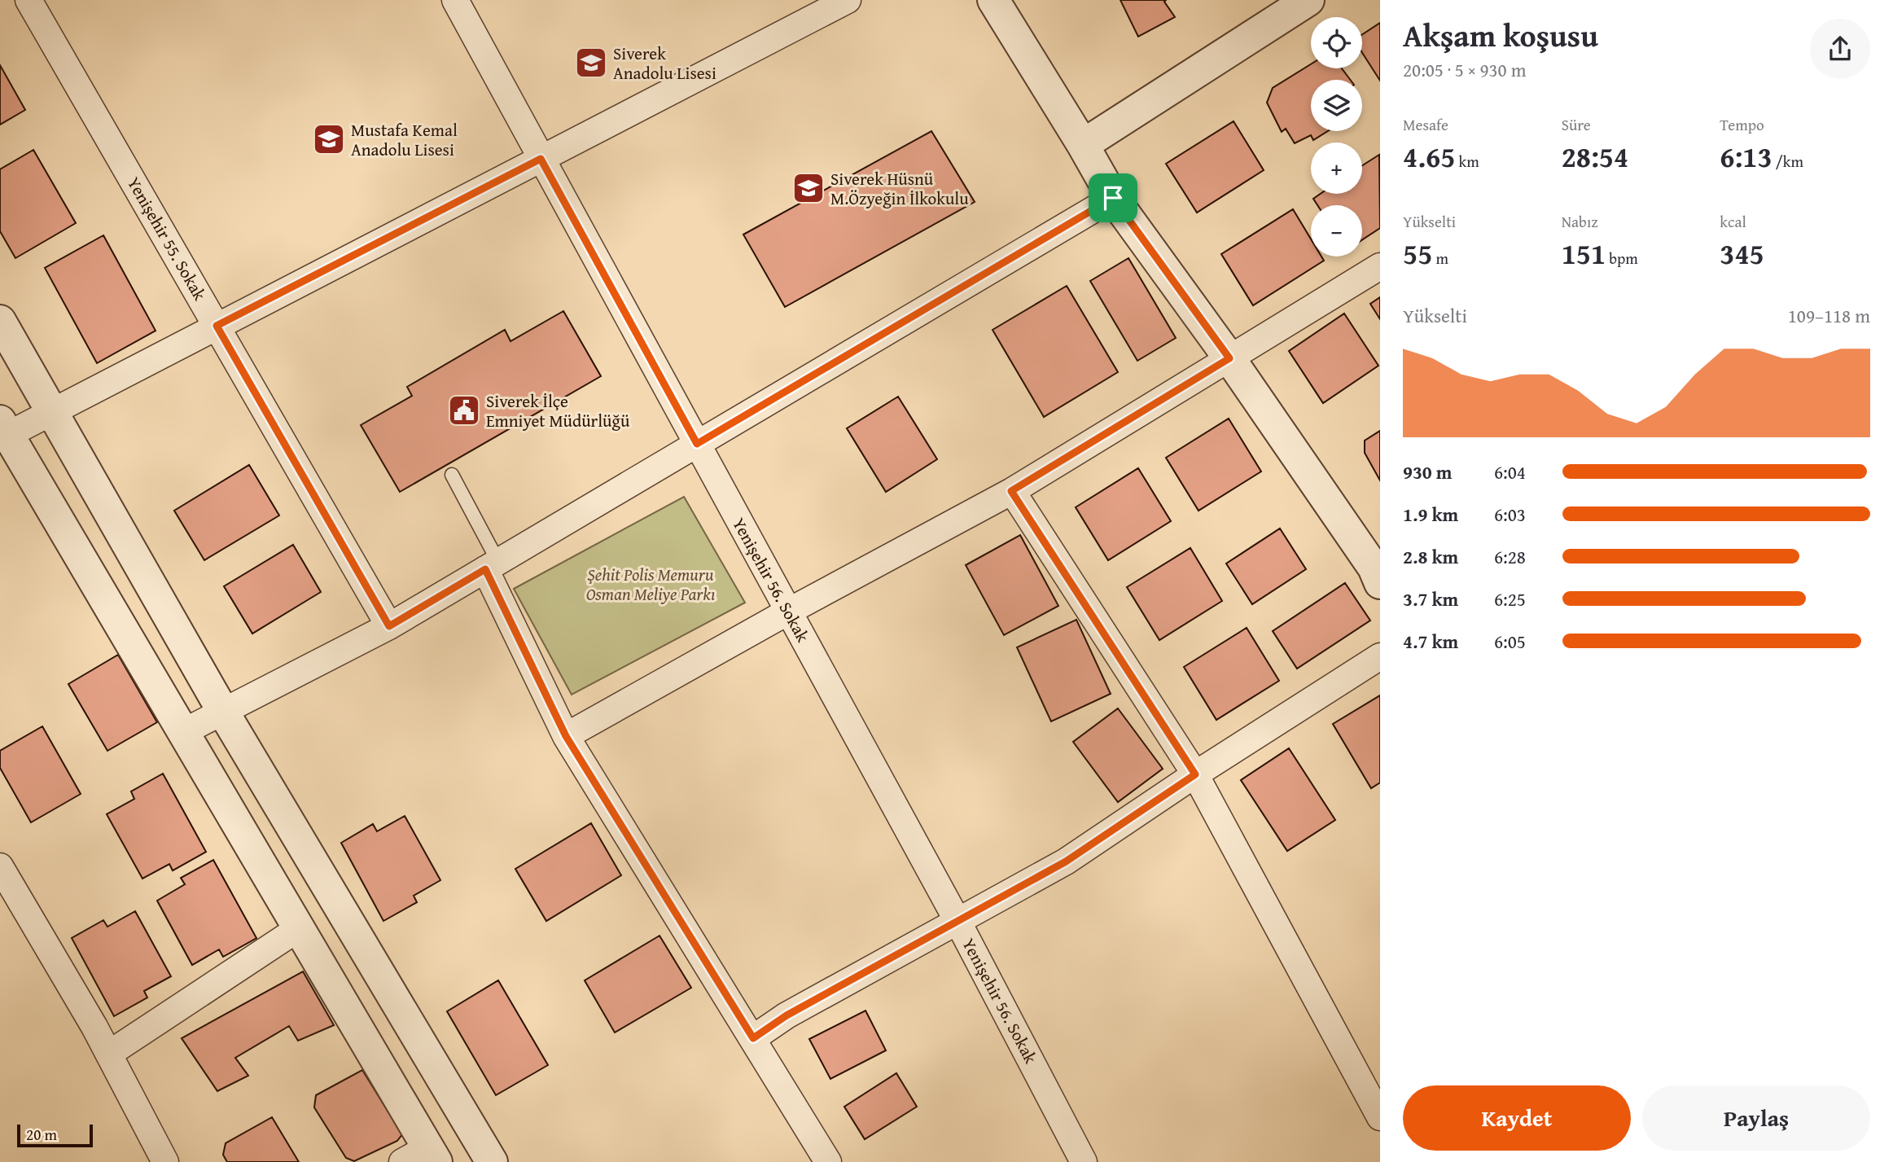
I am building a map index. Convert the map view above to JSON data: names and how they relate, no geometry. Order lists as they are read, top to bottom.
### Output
{
  "streets": {
    "street": ["Yenişehir 55. Sokak", "Yenişehir 56. Sokak"]
  },
  "parks": ["Şehit Polis Memuru Osman Meliye Parkı"],
  "places": {
    "school or university": ["Siverek Anadolu Lisesi", "Mustafa Kemal Anadolu Lisesi", "Siverek Hüsnü M.Özyeğin İlkokulu"],
    "public building": ["Siverek İlçe Emniyet Müdürlüğü"]
  },
  "scale_bar": "20 m",
  "page": {
    "heading": ["Akşam koşusu", "20:05 · 5 × 930 m"],
    "map_buttons": ["+", "−"],
    "stats": [
      ["Mesafe", "4.65 km"],
      ["Süre", "28:54"],
      ["Tempo", "6:13 /km"],
      ["Yükselti", "55 m"],
      ["Nabız", "151 bpm"],
      ["kcal", "345"]
    ],
    "chart": ["Yükselti", "109–118 m"],
    "list": [
      {
        "name": "930 m",
        "note": "6:04"
      },
      {
        "name": "1.9 km",
        "note": "6:03"
      },
      {
        "name": "2.8 km",
        "note": "6:28"
      },
      {
        "name": "3.7 km",
        "note": "6:25"
      },
      {
        "name": "4.7 km",
        "note": "6:05"
      }
    ],
    "buttons": ["Kaydet", "Paylaş"],
    "scale": "20 m"
  }
}
